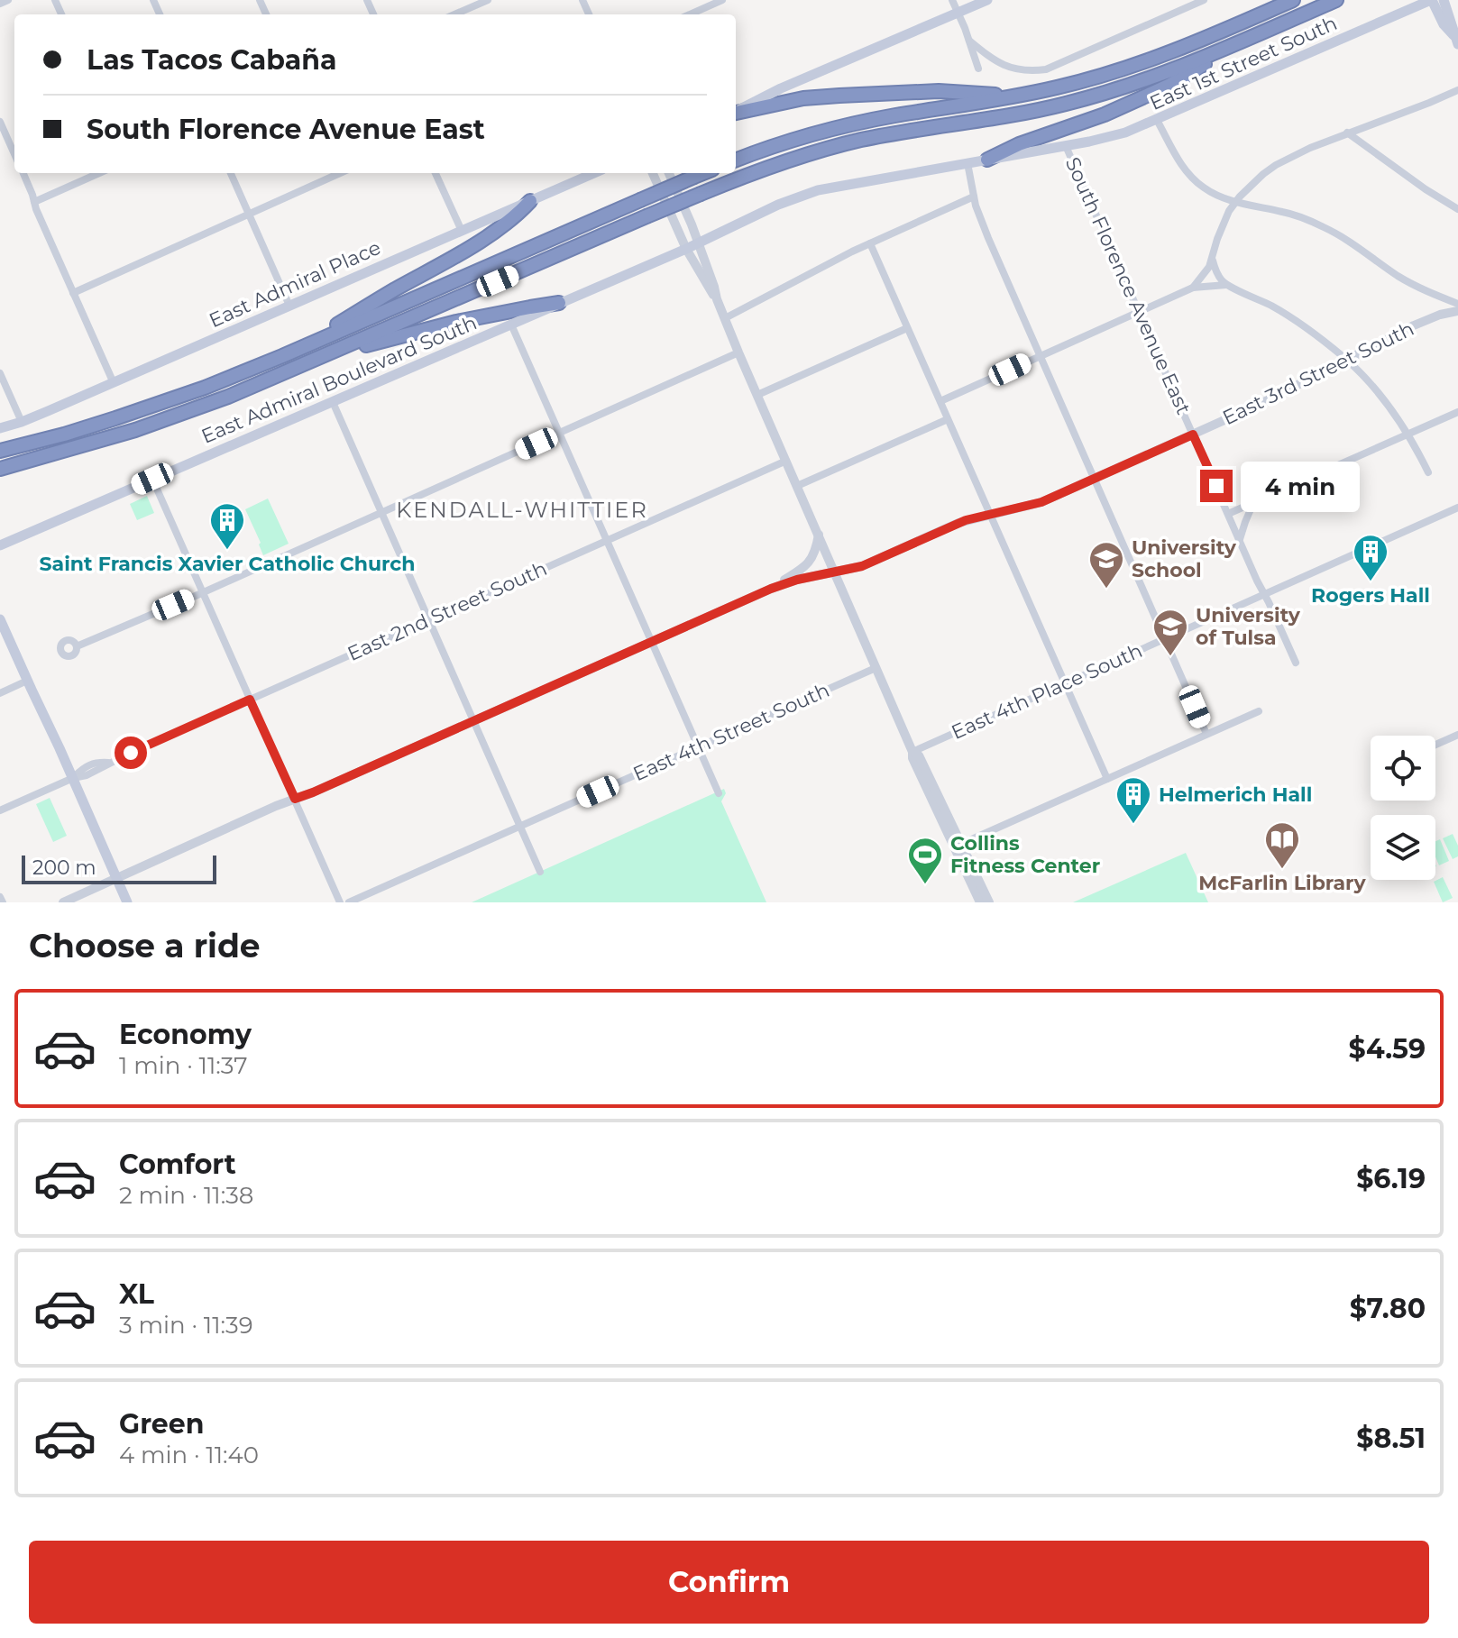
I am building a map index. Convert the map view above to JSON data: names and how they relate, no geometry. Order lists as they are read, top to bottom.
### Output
{
  "streets": {
    "main road": ["East 1st Street South", "East Admiral Place", "East Admiral Boulevard South"],
    "street": [
      "South Florence Avenue East",
      "East 3rd Street South",
      "East 2nd Street South",
      "East 4th Place South",
      "East 4th Street South"
    ]
  },
  "crossings": [
    ["East 1st Street South", "South Florence Avenue East"],
    ["East 1st Street South", "East Admiral Boulevard South"],
    ["South Florence Avenue East", "East 3rd Street South"],
    ["South Florence Avenue East", "East Admiral Boulevard South"],
    ["South Florence Avenue East", "East 4th Place South"]
  ],
  "districts": ["KENDALL-WHITTIER"],
  "places": {
    "building": ["Saint Francis Xavier Catholic Church", "Rogers Hall", "Helmerich Hall"],
    "school or university": ["University School", "University of Tulsa"],
    "library": ["McFarlin Library"],
    "sports": ["Collins Fitness Center"]
  },
  "scale_bar": "200 m",
  "page": {
    "banner": ["Las Tacos Cabaña", "South Florence Avenue East"],
    "bubble": "4 min",
    "scale": "200 m",
    "heading": "Choose a ride",
    "list": [
      {
        "name": "Economy",
        "note": "1 min · 11:37",
        "value": "$4.59"
      },
      {
        "name": "Comfort",
        "note": "2 min · 11:38",
        "value": "$6.19"
      },
      {
        "name": "XL",
        "note": "3 min · 11:39",
        "value": "$7.80"
      },
      {
        "name": "Green",
        "note": "4 min · 11:40",
        "value": "$8.51"
      }
    ],
    "buttons": "Confirm"
  }
}
